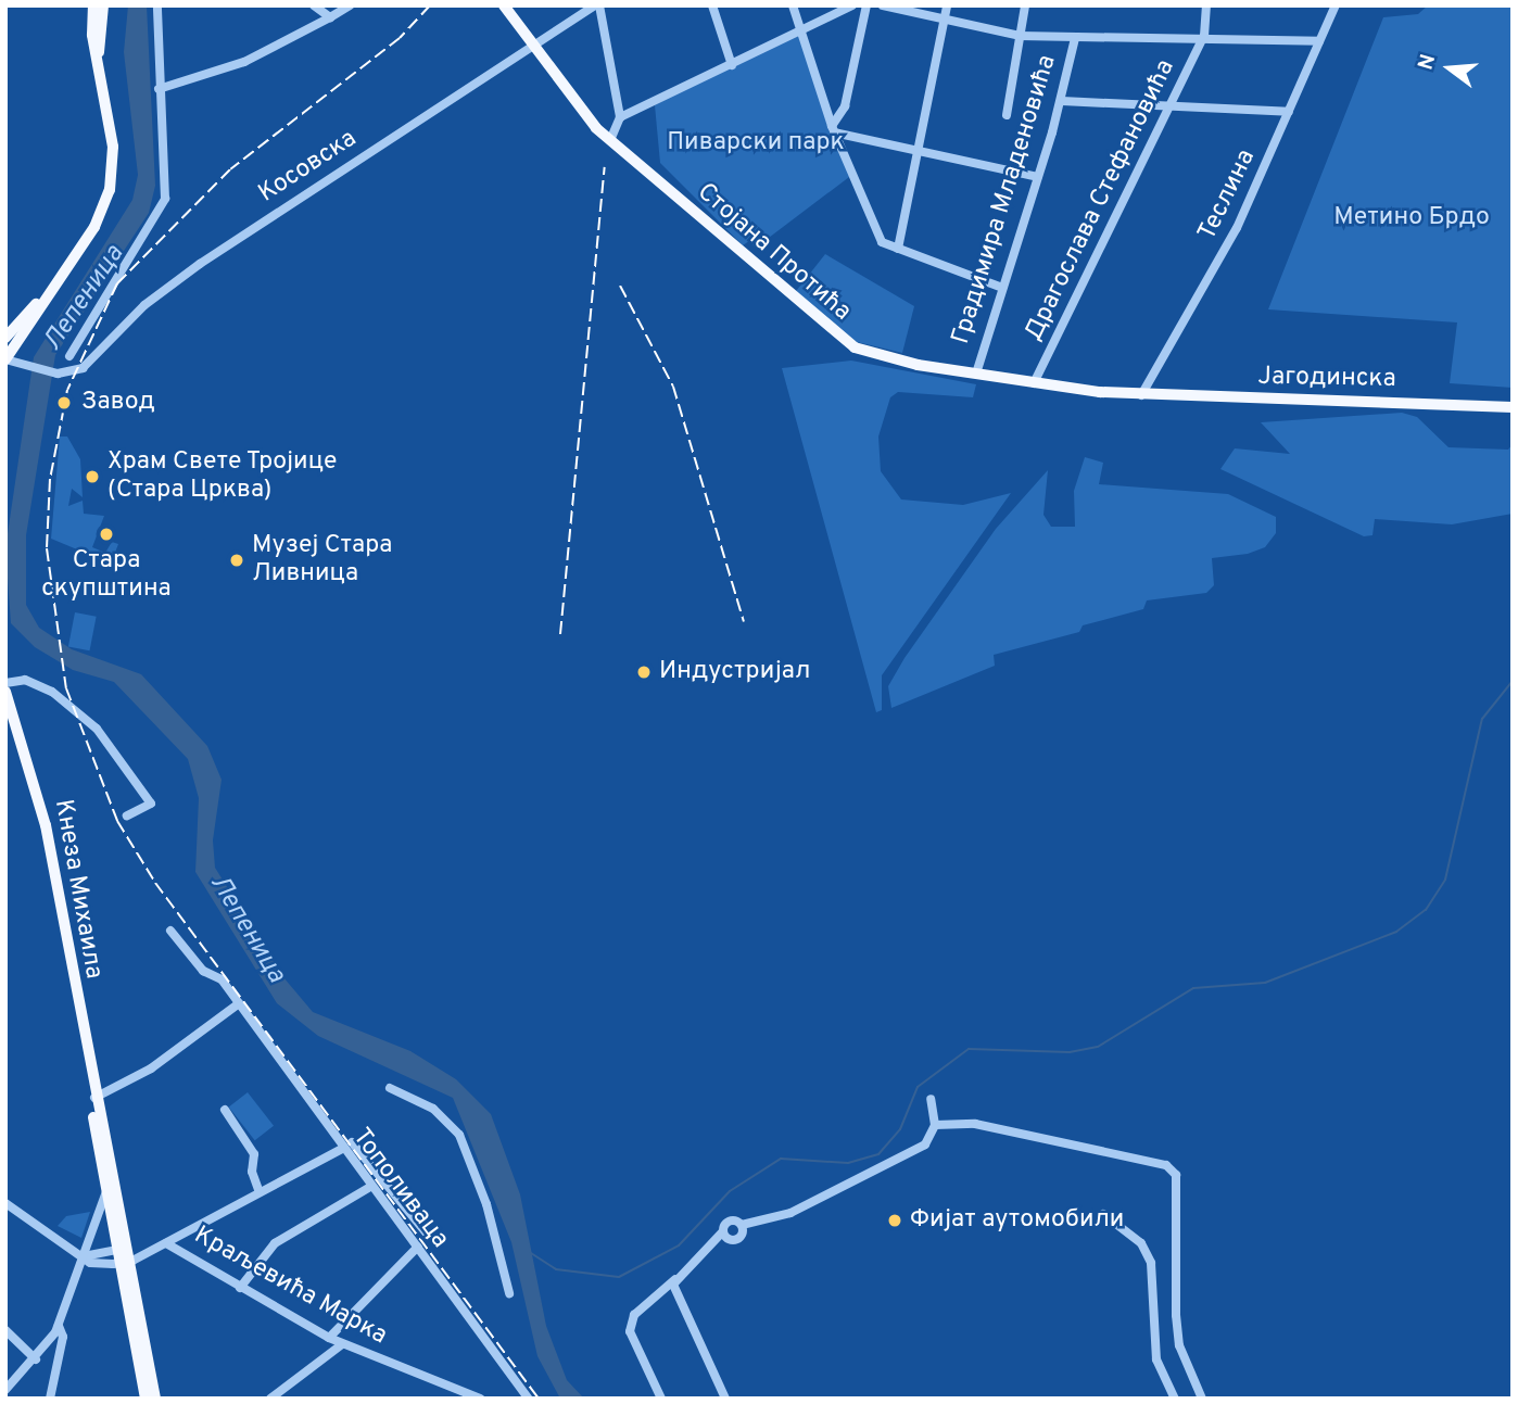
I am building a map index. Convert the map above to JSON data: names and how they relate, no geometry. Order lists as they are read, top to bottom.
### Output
{
  "streets": {
    "main road": ["Стојана Протића", "Јагодинска", "Кнеза Михаила"],
    "street": [
      "Косовска",
      "Теслина",
      "Градимира Младеновића",
      "Драгослава Стефановића",
      "Тополиваца",
      "Краљевића Марка"
    ]
  },
  "crossings": [
    ["Косовска", "Стојана Протића"],
    ["Теслина", "Стојана Протића"],
    ["Теслина", "Јагодинска"],
    ["Градимира Младеновића", "Стојана Протића"],
    ["Драгослава Стефановића", "Стојана Протића"],
    ["Стојана Протића", "Јагодинска"]
  ],
  "water": ["Лепеница"],
  "parks": ["Пиварски парк", "Метино Брдо"],
  "places": [
    "Завод",
    "Храм Свете Тројице (Стара Црква)",
    "Стара скупштина",
    "Музеј Стара Ливница",
    "Индустријал",
    "Фијат аутомобили"
  ],
  "north": "left"
}
